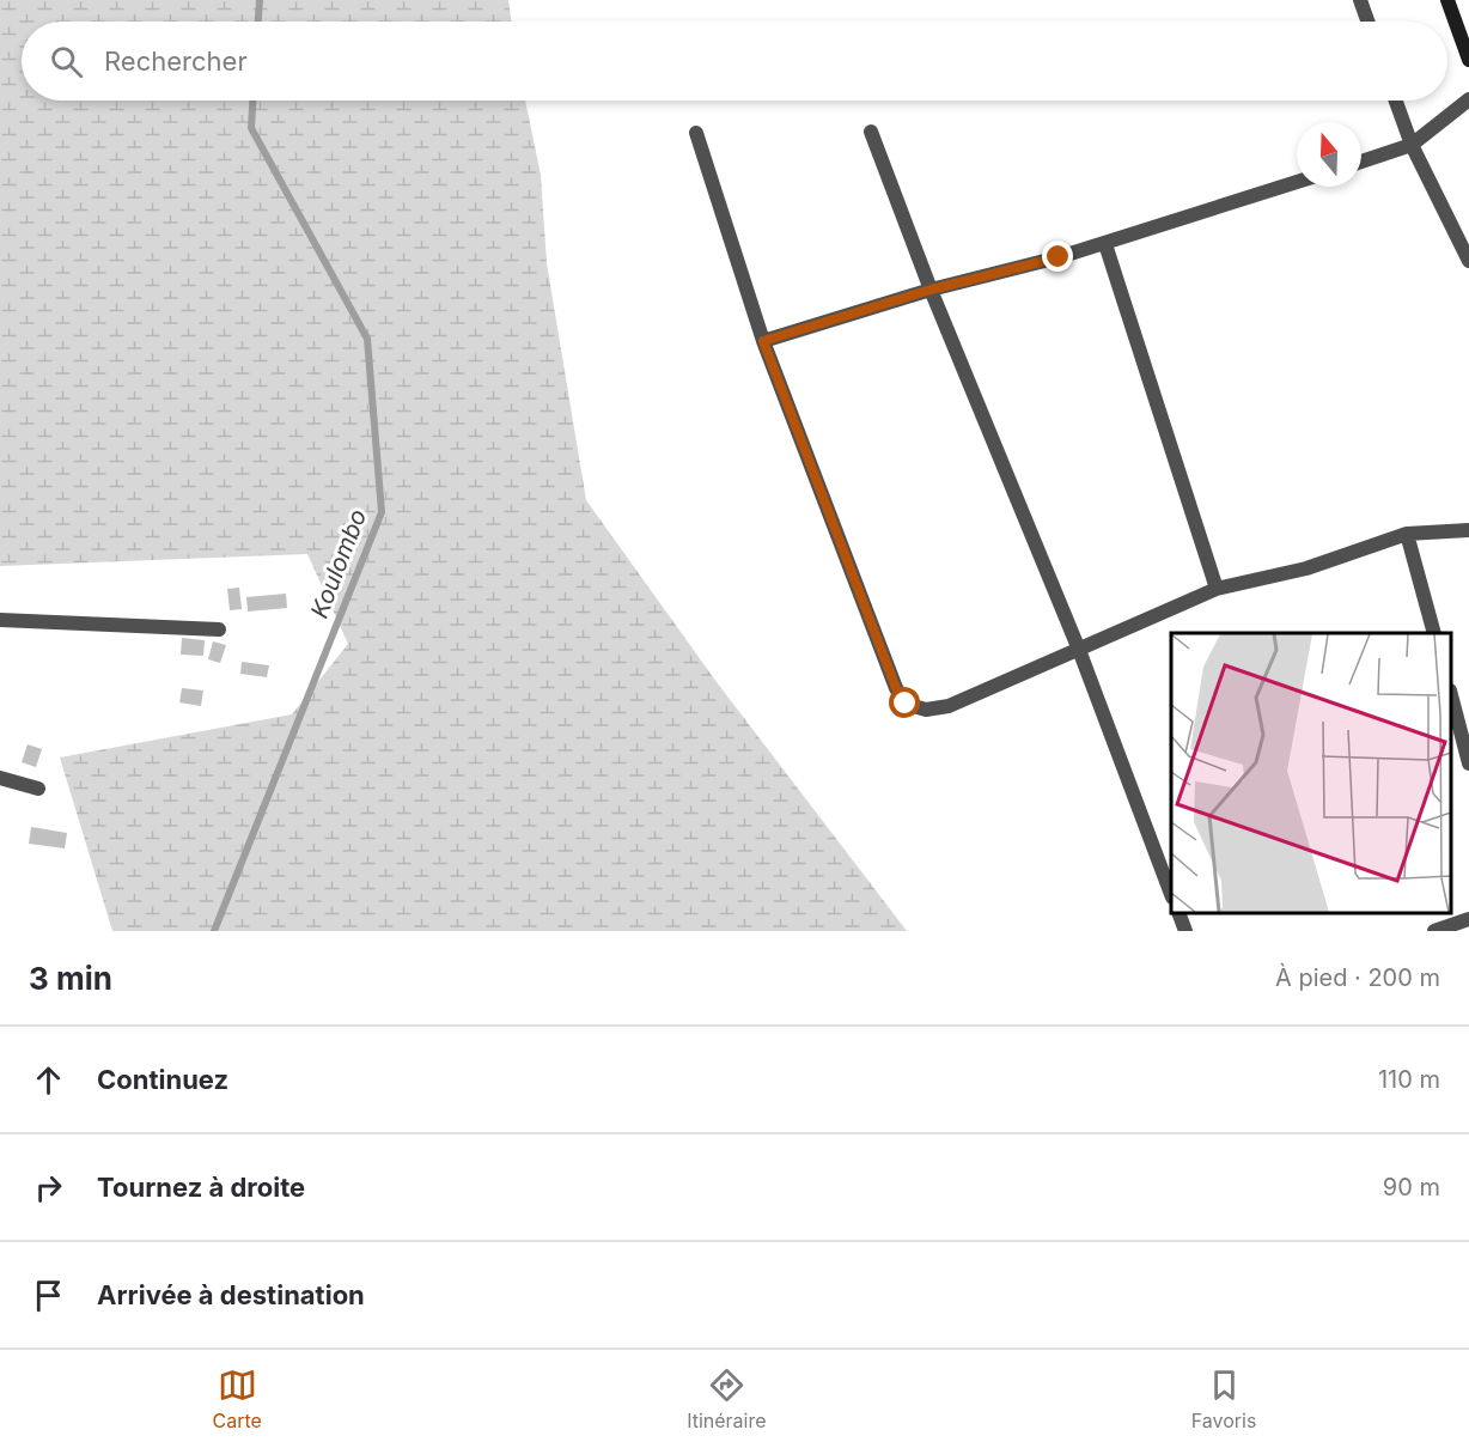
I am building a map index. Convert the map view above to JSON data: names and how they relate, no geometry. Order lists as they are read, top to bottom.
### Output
{
  "water": ["Koulombo"],
  "north": "top",
  "page": {
    "search": "Rechercher",
    "heading": ["3 min", "À pied · 200 m"],
    "list": [
      ["Continuez", "110 m"],
      ["Tournez à droite", "90 m"],
      "Arrivée à destination"
    ],
    "nav": ["Carte", "Itinéraire", "Favoris"]
  }
}
